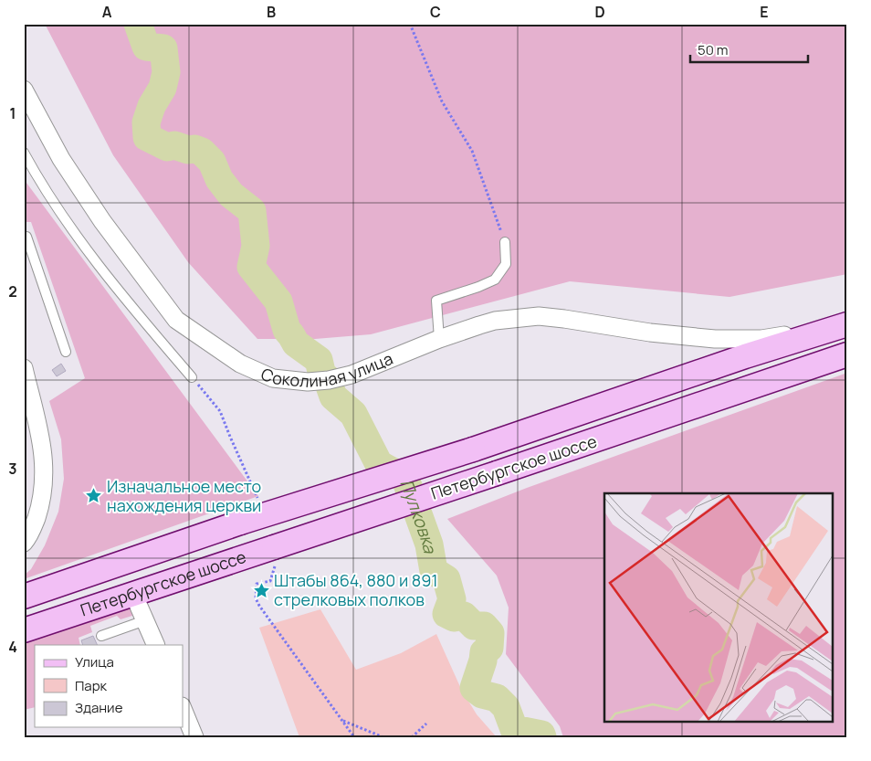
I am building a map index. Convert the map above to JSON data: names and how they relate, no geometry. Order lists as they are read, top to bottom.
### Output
{
  "streets": {
    "main road": ["Петербургское шоссе"],
    "street": ["Соколиная улица"]
  },
  "crossings": [
    ["Соколиная улица", "Петербургское шоссе"]
  ],
  "water": ["Пулковка"],
  "places": {
    "place": ["Изначальное место нахождения церкви", "Штабы 864, 880 и 891 стрелковых полков"]
  },
  "legend": ["Улица", "Парк", "Здание"],
  "scale_bar": "50 m",
  "grid": {
    "columns": [
      "A",
      "B",
      "C",
      "D",
      "E"
    ],
    "rows": [
      "1",
      "2",
      "3",
      "4"
    ]
  }
}
